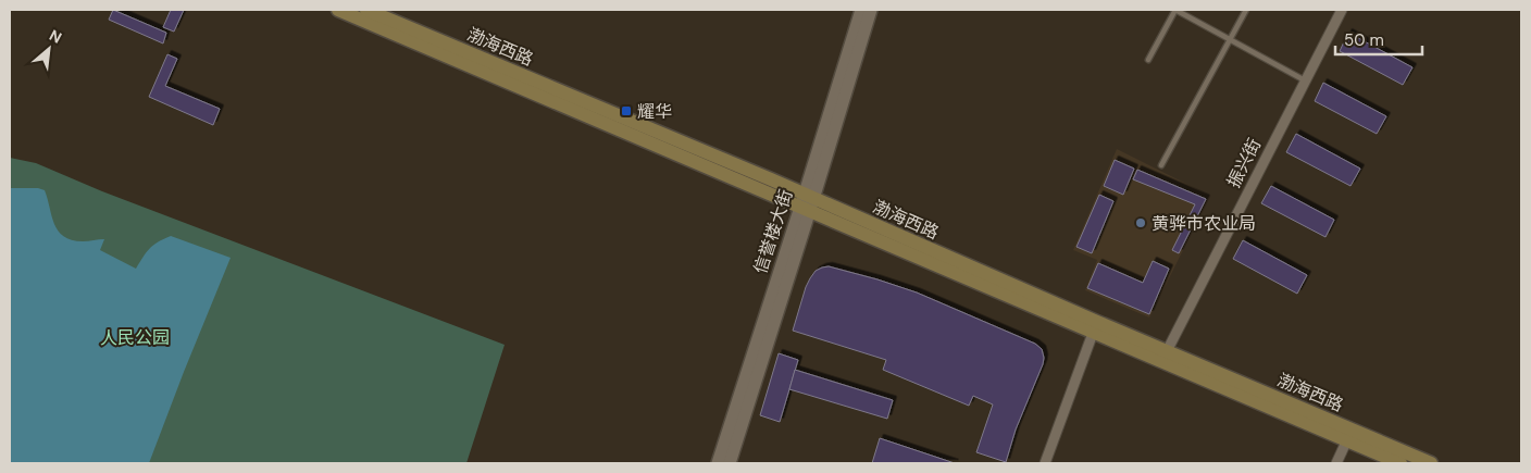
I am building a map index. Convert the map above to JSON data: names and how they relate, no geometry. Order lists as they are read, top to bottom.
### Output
{
  "streets": {
    "main road": ["渤海西路"],
    "street": ["振兴街", "信誉楼大街"]
  },
  "crossings": [
    ["渤海西路", "振兴街"],
    ["渤海西路", "信誉楼大街"]
  ],
  "parks": ["人民公园"],
  "places": {
    "transit": ["耀华"],
    "other": ["黄骅市农业局"]
  },
  "scale_bar": "50 m",
  "north": "top right"
}
